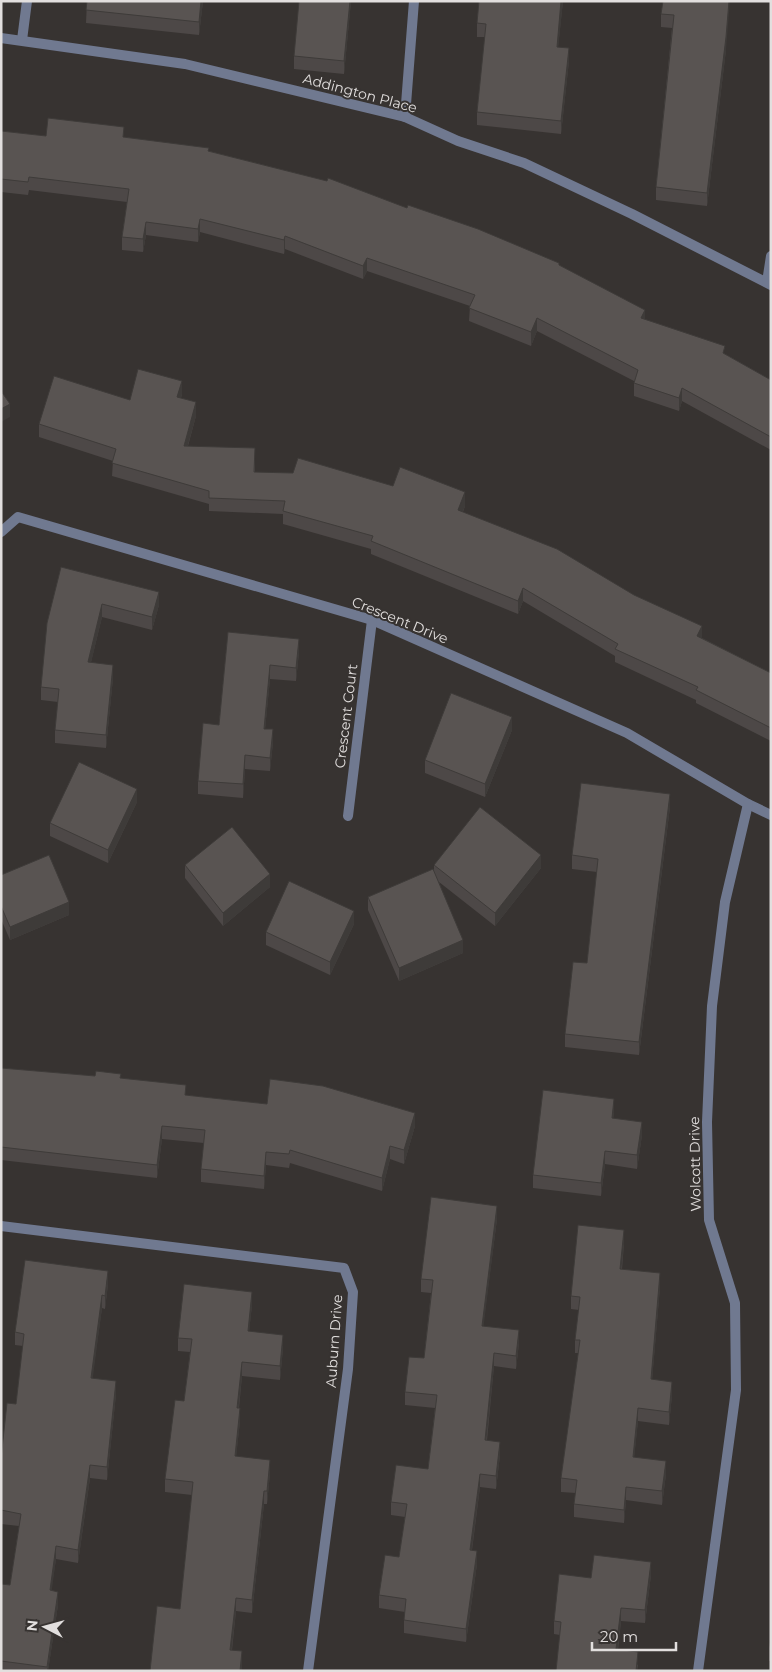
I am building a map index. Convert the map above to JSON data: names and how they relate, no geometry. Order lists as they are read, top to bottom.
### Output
{
  "streets": {
    "street": [
      "Addington Place",
      "Crescent Drive",
      "Crescent Court",
      "Wolcott Drive",
      "Auburn Drive"
    ]
  },
  "crossings": [
    ["Crescent Drive", "Crescent Court"],
    ["Crescent Drive", "Wolcott Drive"]
  ],
  "scale_bar": "20 m",
  "north": "left"
}
